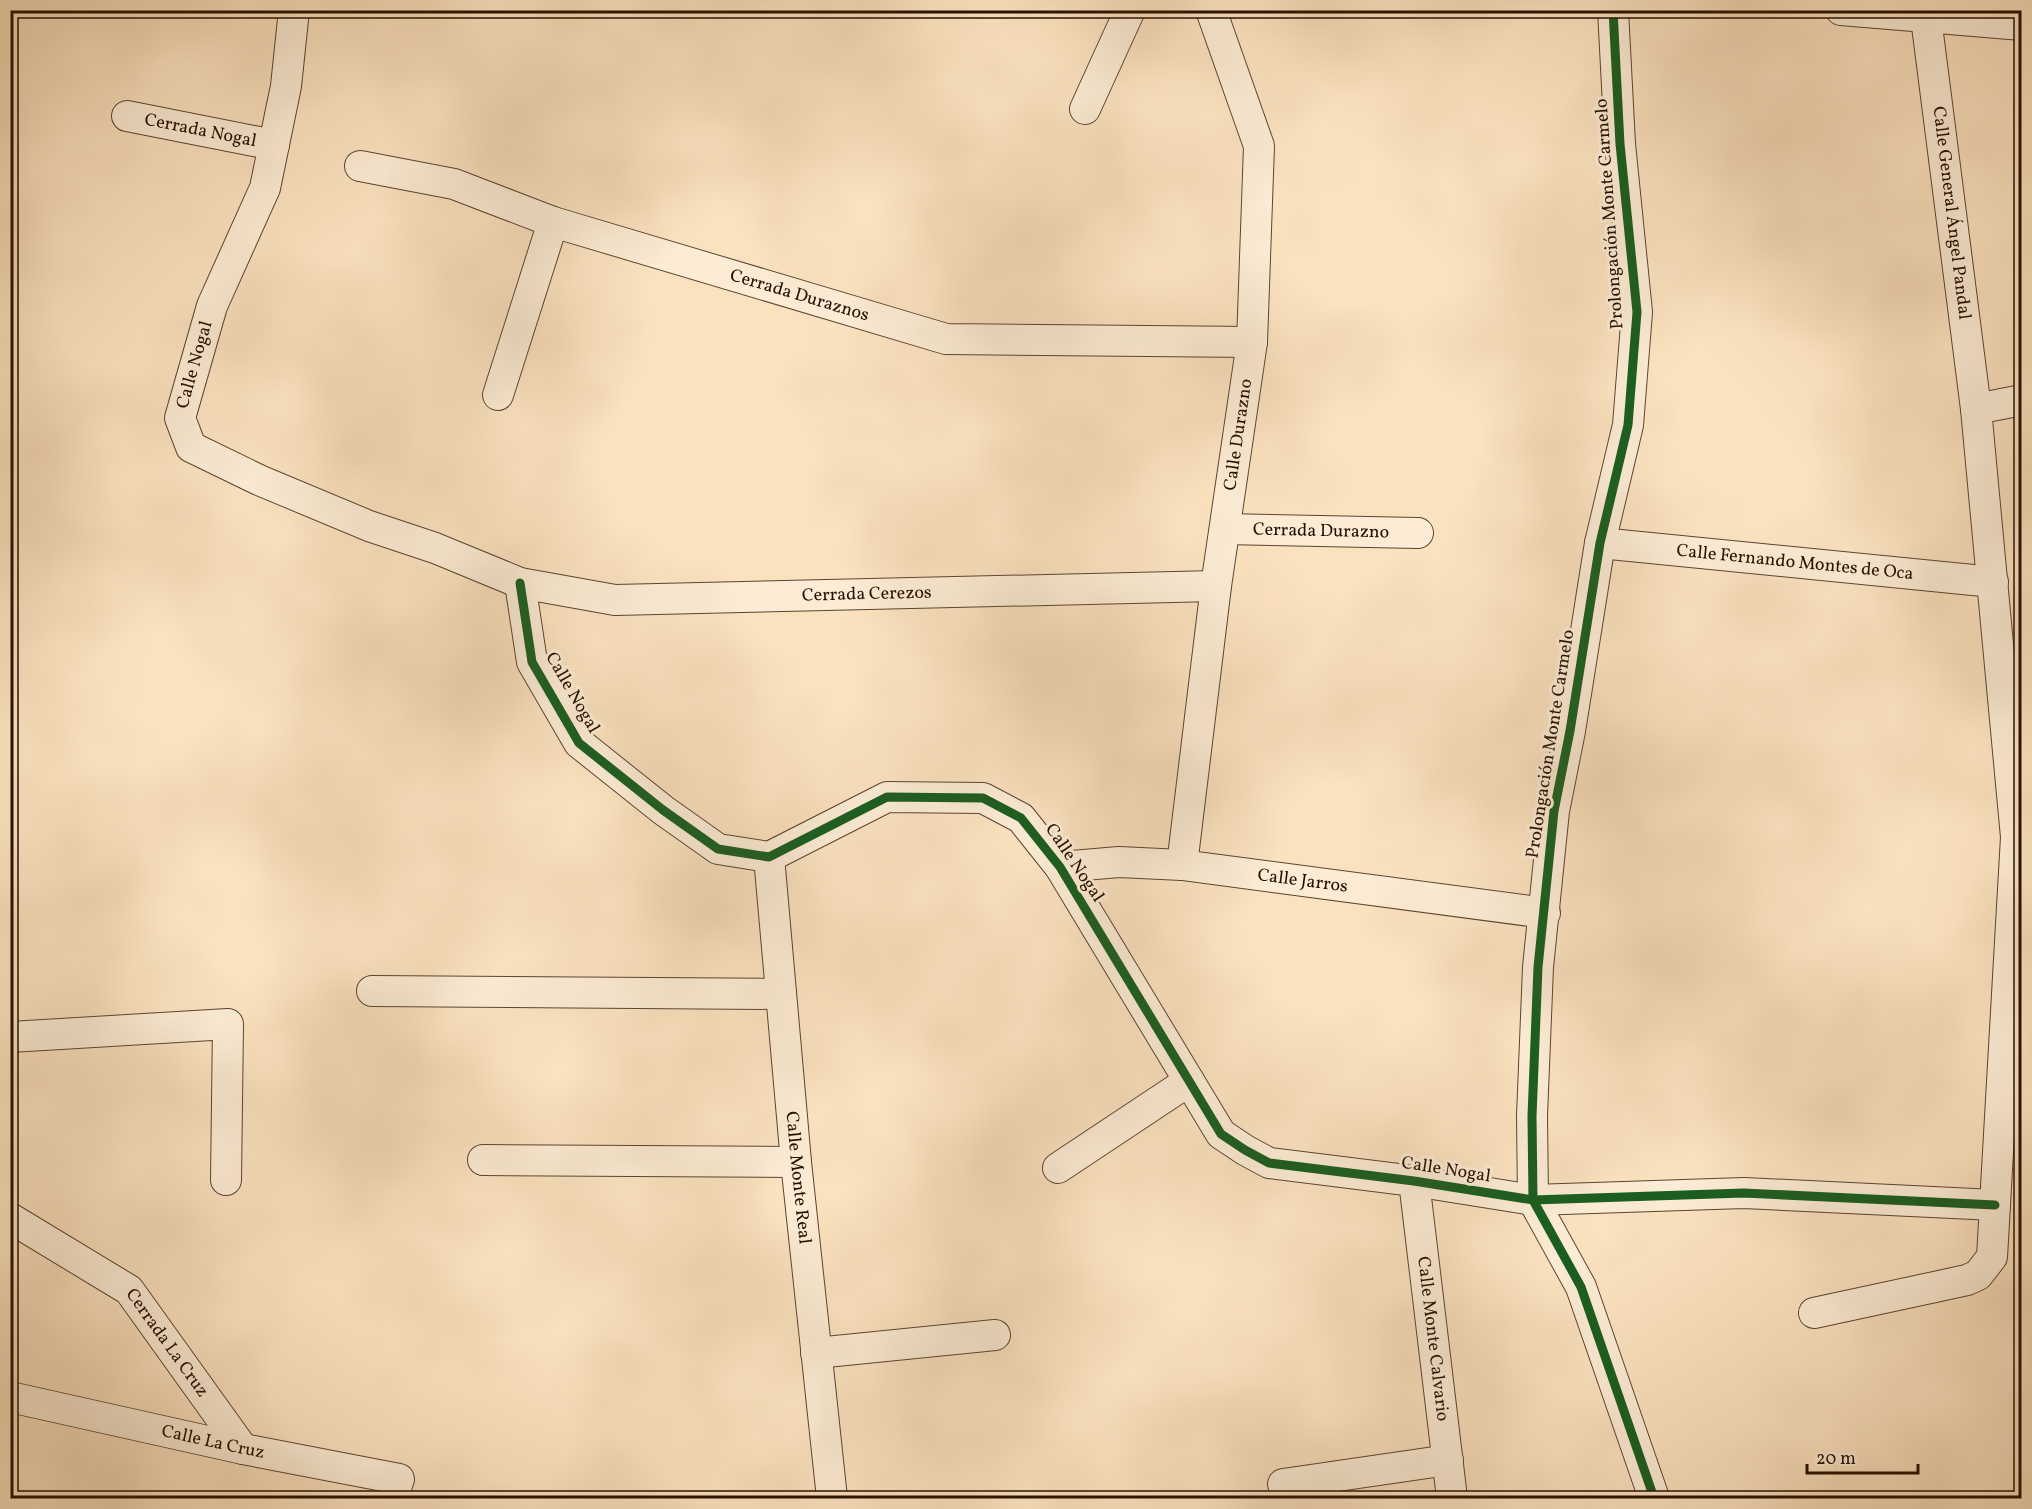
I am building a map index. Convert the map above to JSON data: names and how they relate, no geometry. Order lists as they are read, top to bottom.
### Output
{
  "streets": {
    "street": [
      "Cerrada Nogal",
      "Calle General Ángel Pandal",
      "Prolongación Monte Carmelo",
      "Cerrada Duraznos",
      "Calle Nogal",
      "Calle Durazno",
      "Cerrada Durazno",
      "Calle Fernando Montes de Oca",
      "Cerrada Cerezos",
      "Calle Jarros",
      "Calle Monte Real",
      "Calle Monte Calvario",
      "Cerrada La Cruz",
      "Calle La Cruz"
    ]
  },
  "crossings": [
    ["Cerrada Nogal", "Calle Nogal"],
    ["Calle General Ángel Pandal", "Calle Nogal"],
    ["Calle General Ángel Pandal", "Calle Fernando Montes de Oca"],
    ["Prolongación Monte Carmelo", "Calle Nogal"],
    ["Prolongación Monte Carmelo", "Calle Fernando Montes de Oca"],
    ["Prolongación Monte Carmelo", "Calle Jarros"],
    ["Cerrada Duraznos", "Calle Durazno"],
    ["Calle Nogal", "Cerrada Cerezos"],
    ["Calle Nogal", "Calle Jarros"],
    ["Calle Nogal", "Calle Monte Real"],
    ["Calle Nogal", "Calle Monte Calvario"],
    ["Calle Durazno", "Cerrada Durazno"],
    ["Calle Durazno", "Cerrada Cerezos"],
    ["Calle Durazno", "Calle Jarros"],
    ["Cerrada La Cruz", "Calle La Cruz"]
  ],
  "scale_bar": "20 m"
}
